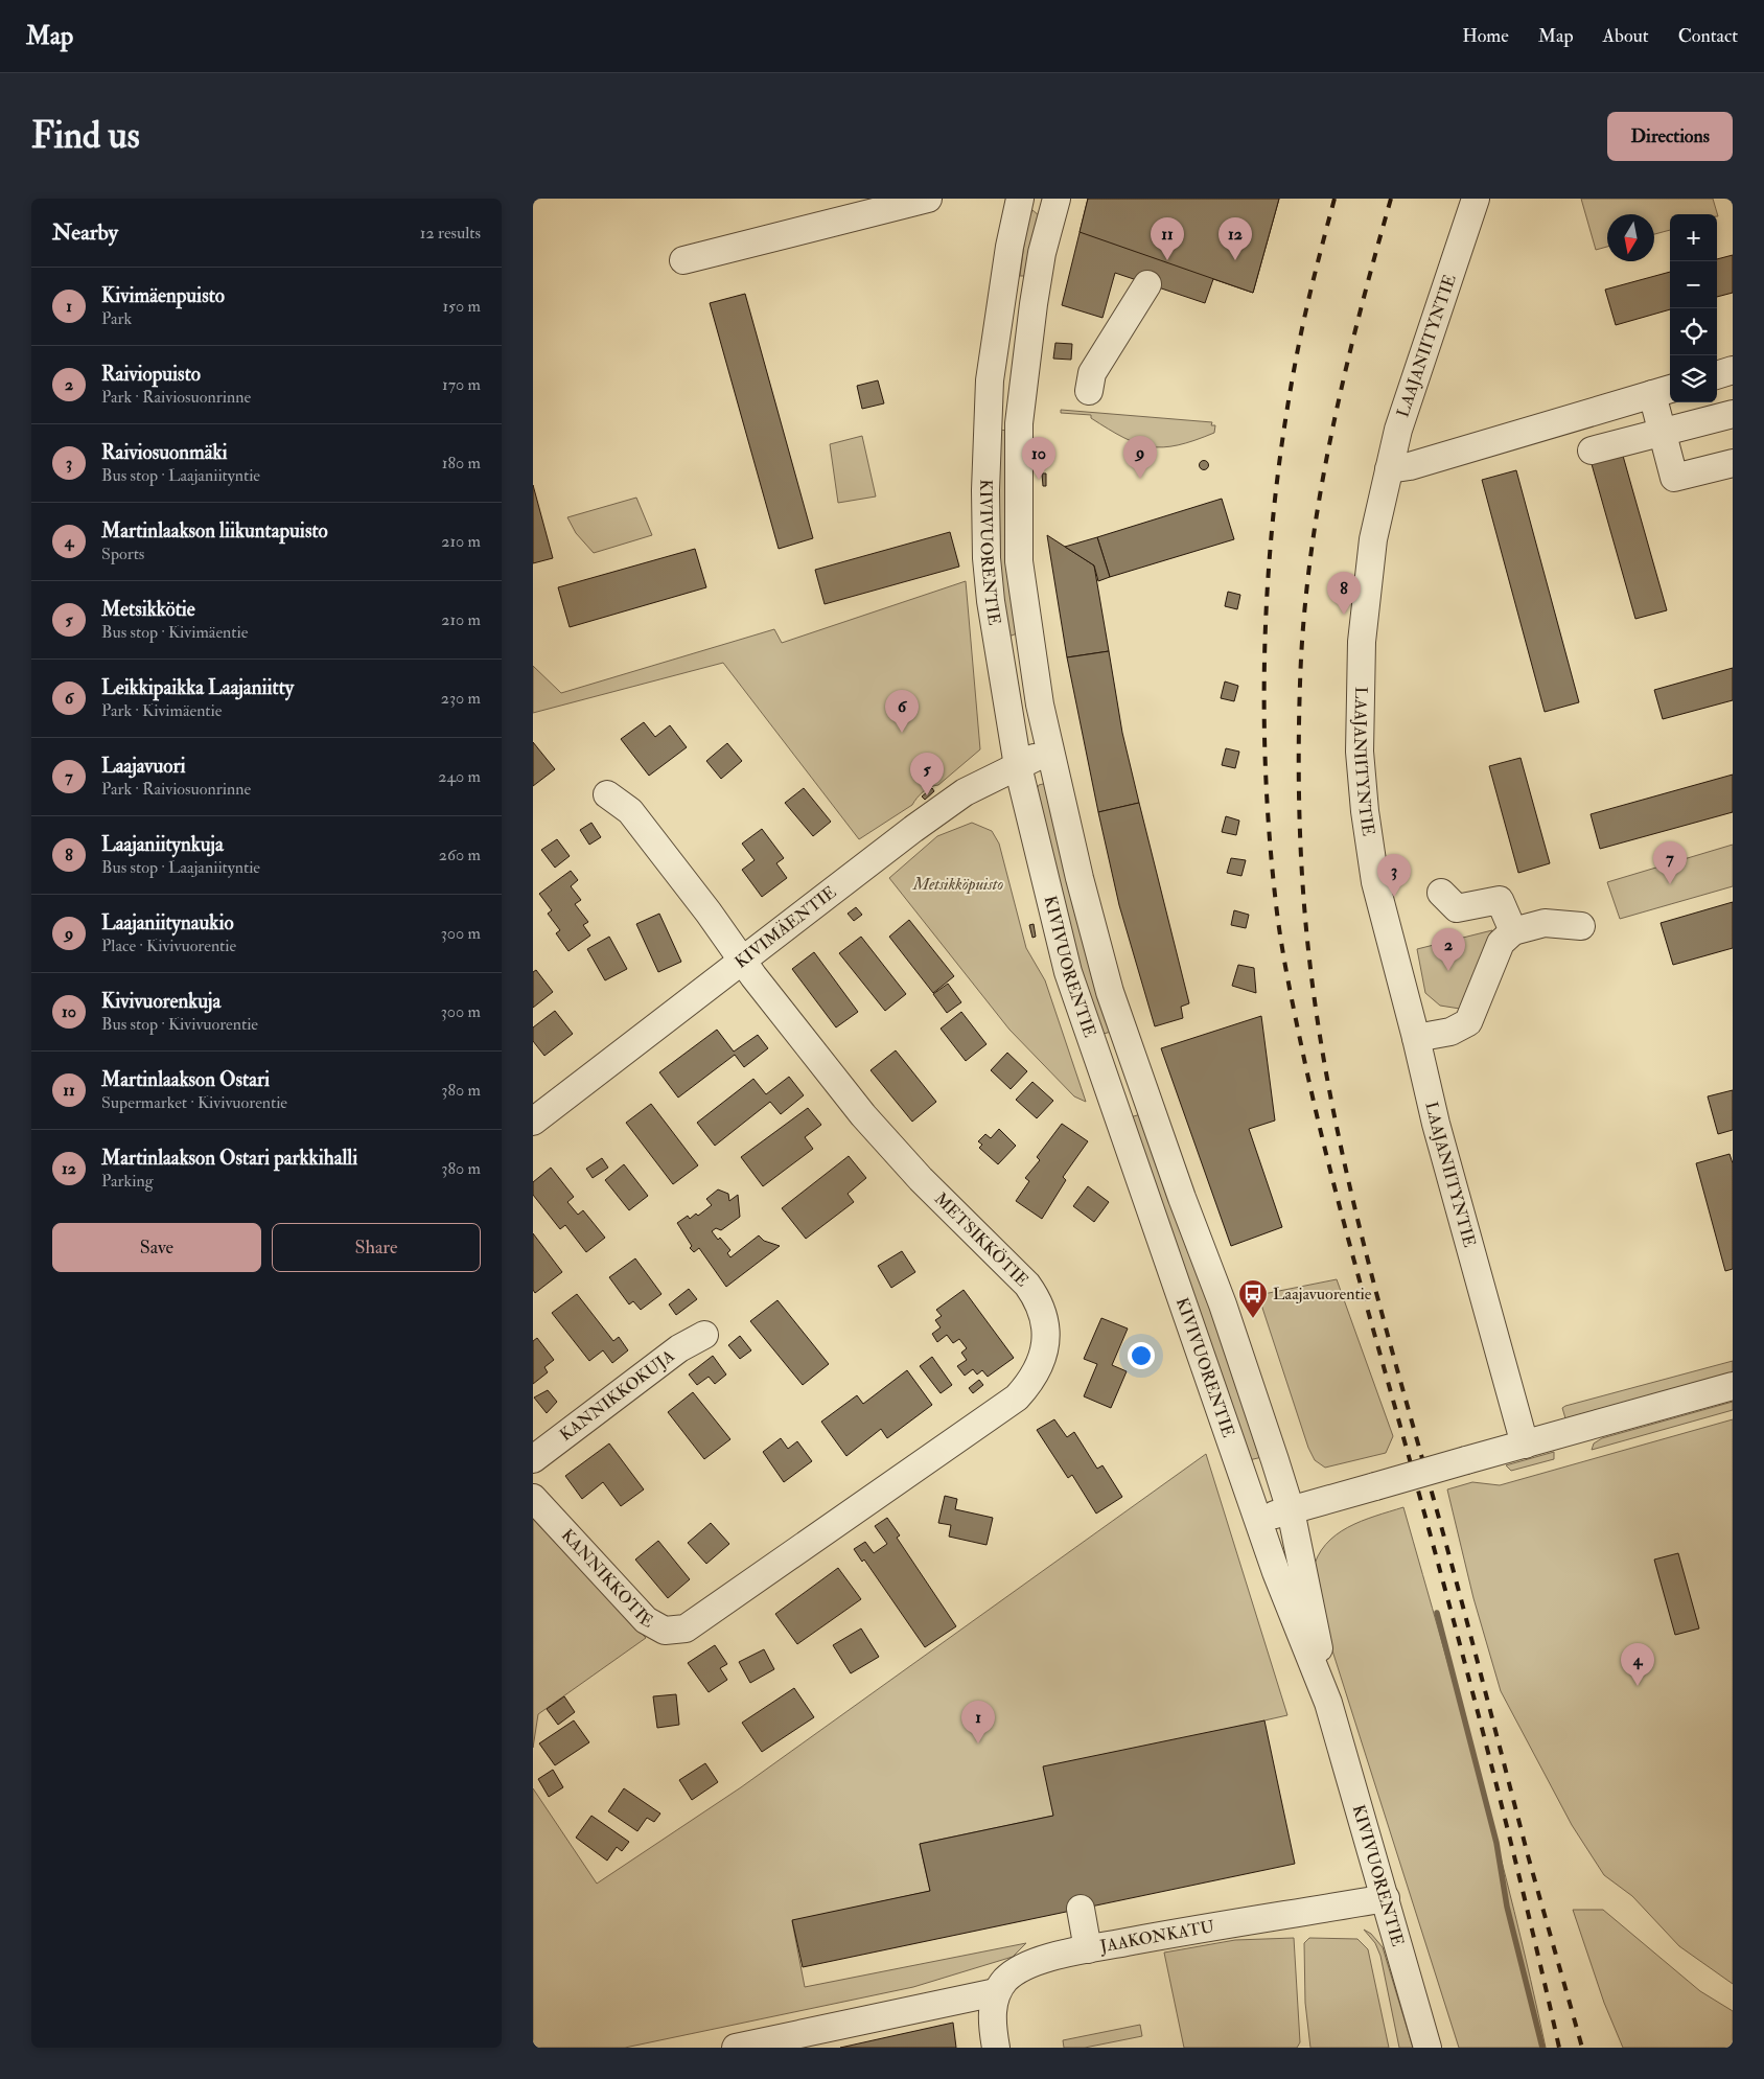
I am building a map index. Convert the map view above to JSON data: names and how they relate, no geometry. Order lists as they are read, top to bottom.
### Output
{
  "streets": {
    "street": [
      "LAAJANIITYNTIE",
      "KIVIVUORENTIE",
      "KIVIMÄENTIE",
      "METSIKKÖTIE",
      "KANNIKKOKUJA",
      "KANNIKKOTIE",
      "JAAKONKATU"
    ]
  },
  "crossings": [
    ["KIVIVUORENTIE", "KIVIMÄENTIE"],
    ["KIVIVUORENTIE", "JAAKONKATU"],
    ["KIVIMÄENTIE", "METSIKKÖTIE"],
    ["METSIKKÖTIE", "KANNIKKOTIE"]
  ],
  "parks": ["Metsikköpuisto"],
  "places": {
    "bus stop": ["Laajavuorentie"]
  },
  "north": "bottom",
  "page": {
    "header": "Map",
    "nav": [
      "Home",
      "Map",
      "About",
      "Contact"
    ],
    "buttons": [
      "Directions",
      ["Save", "Share"]
    ],
    "title": "Find us",
    "heading": ["Nearby", "12 results"],
    "map_buttons": ["+", "−"],
    "pins": [
      "11",
      "12",
      "9",
      "10",
      "8",
      "6",
      "5",
      "7",
      "3",
      "2",
      "4",
      "1"
    ],
    "list": [
      {
        "mark": "1",
        "name": "Kivimäenpuisto",
        "note": "Park",
        "value": "150 m"
      },
      {
        "mark": "2",
        "name": "Raiviopuisto",
        "note": "Park · Raiviosuonrinne",
        "value": "170 m"
      },
      {
        "mark": "3",
        "name": "Raiviosuonmäki",
        "note": "Bus stop · Laajaniityntie",
        "value": "180 m"
      },
      {
        "mark": "4",
        "name": "Martinlaakson liikuntapuisto",
        "note": "Sports",
        "value": "210 m"
      },
      {
        "mark": "5",
        "name": "Metsikkötie",
        "note": "Bus stop · Kivimäentie",
        "value": "210 m"
      },
      {
        "mark": "6",
        "name": "Leikkipaikka Laajaniitty",
        "note": "Park · Kivimäentie",
        "value": "230 m"
      },
      {
        "mark": "7",
        "name": "Laajavuori",
        "note": "Park · Raiviosuonrinne",
        "value": "240 m"
      },
      {
        "mark": "8",
        "name": "Laajaniitynkuja",
        "note": "Bus stop · Laajaniityntie",
        "value": "260 m"
      },
      {
        "mark": "9",
        "name": "Laajaniitynaukio",
        "note": "Place · Kivivuorentie",
        "value": "300 m"
      },
      {
        "mark": "10",
        "name": "Kivivuorenkuja",
        "note": "Bus stop · Kivivuorentie",
        "value": "300 m"
      },
      {
        "mark": "11",
        "name": "Martinlaakson Ostari",
        "note": "Supermarket · Kivivuorentie",
        "value": "380 m"
      },
      {
        "mark": "12",
        "name": "Martinlaakson Ostari parkkihalli",
        "note": "Parking",
        "value": "380 m"
      }
    ]
  }
}
